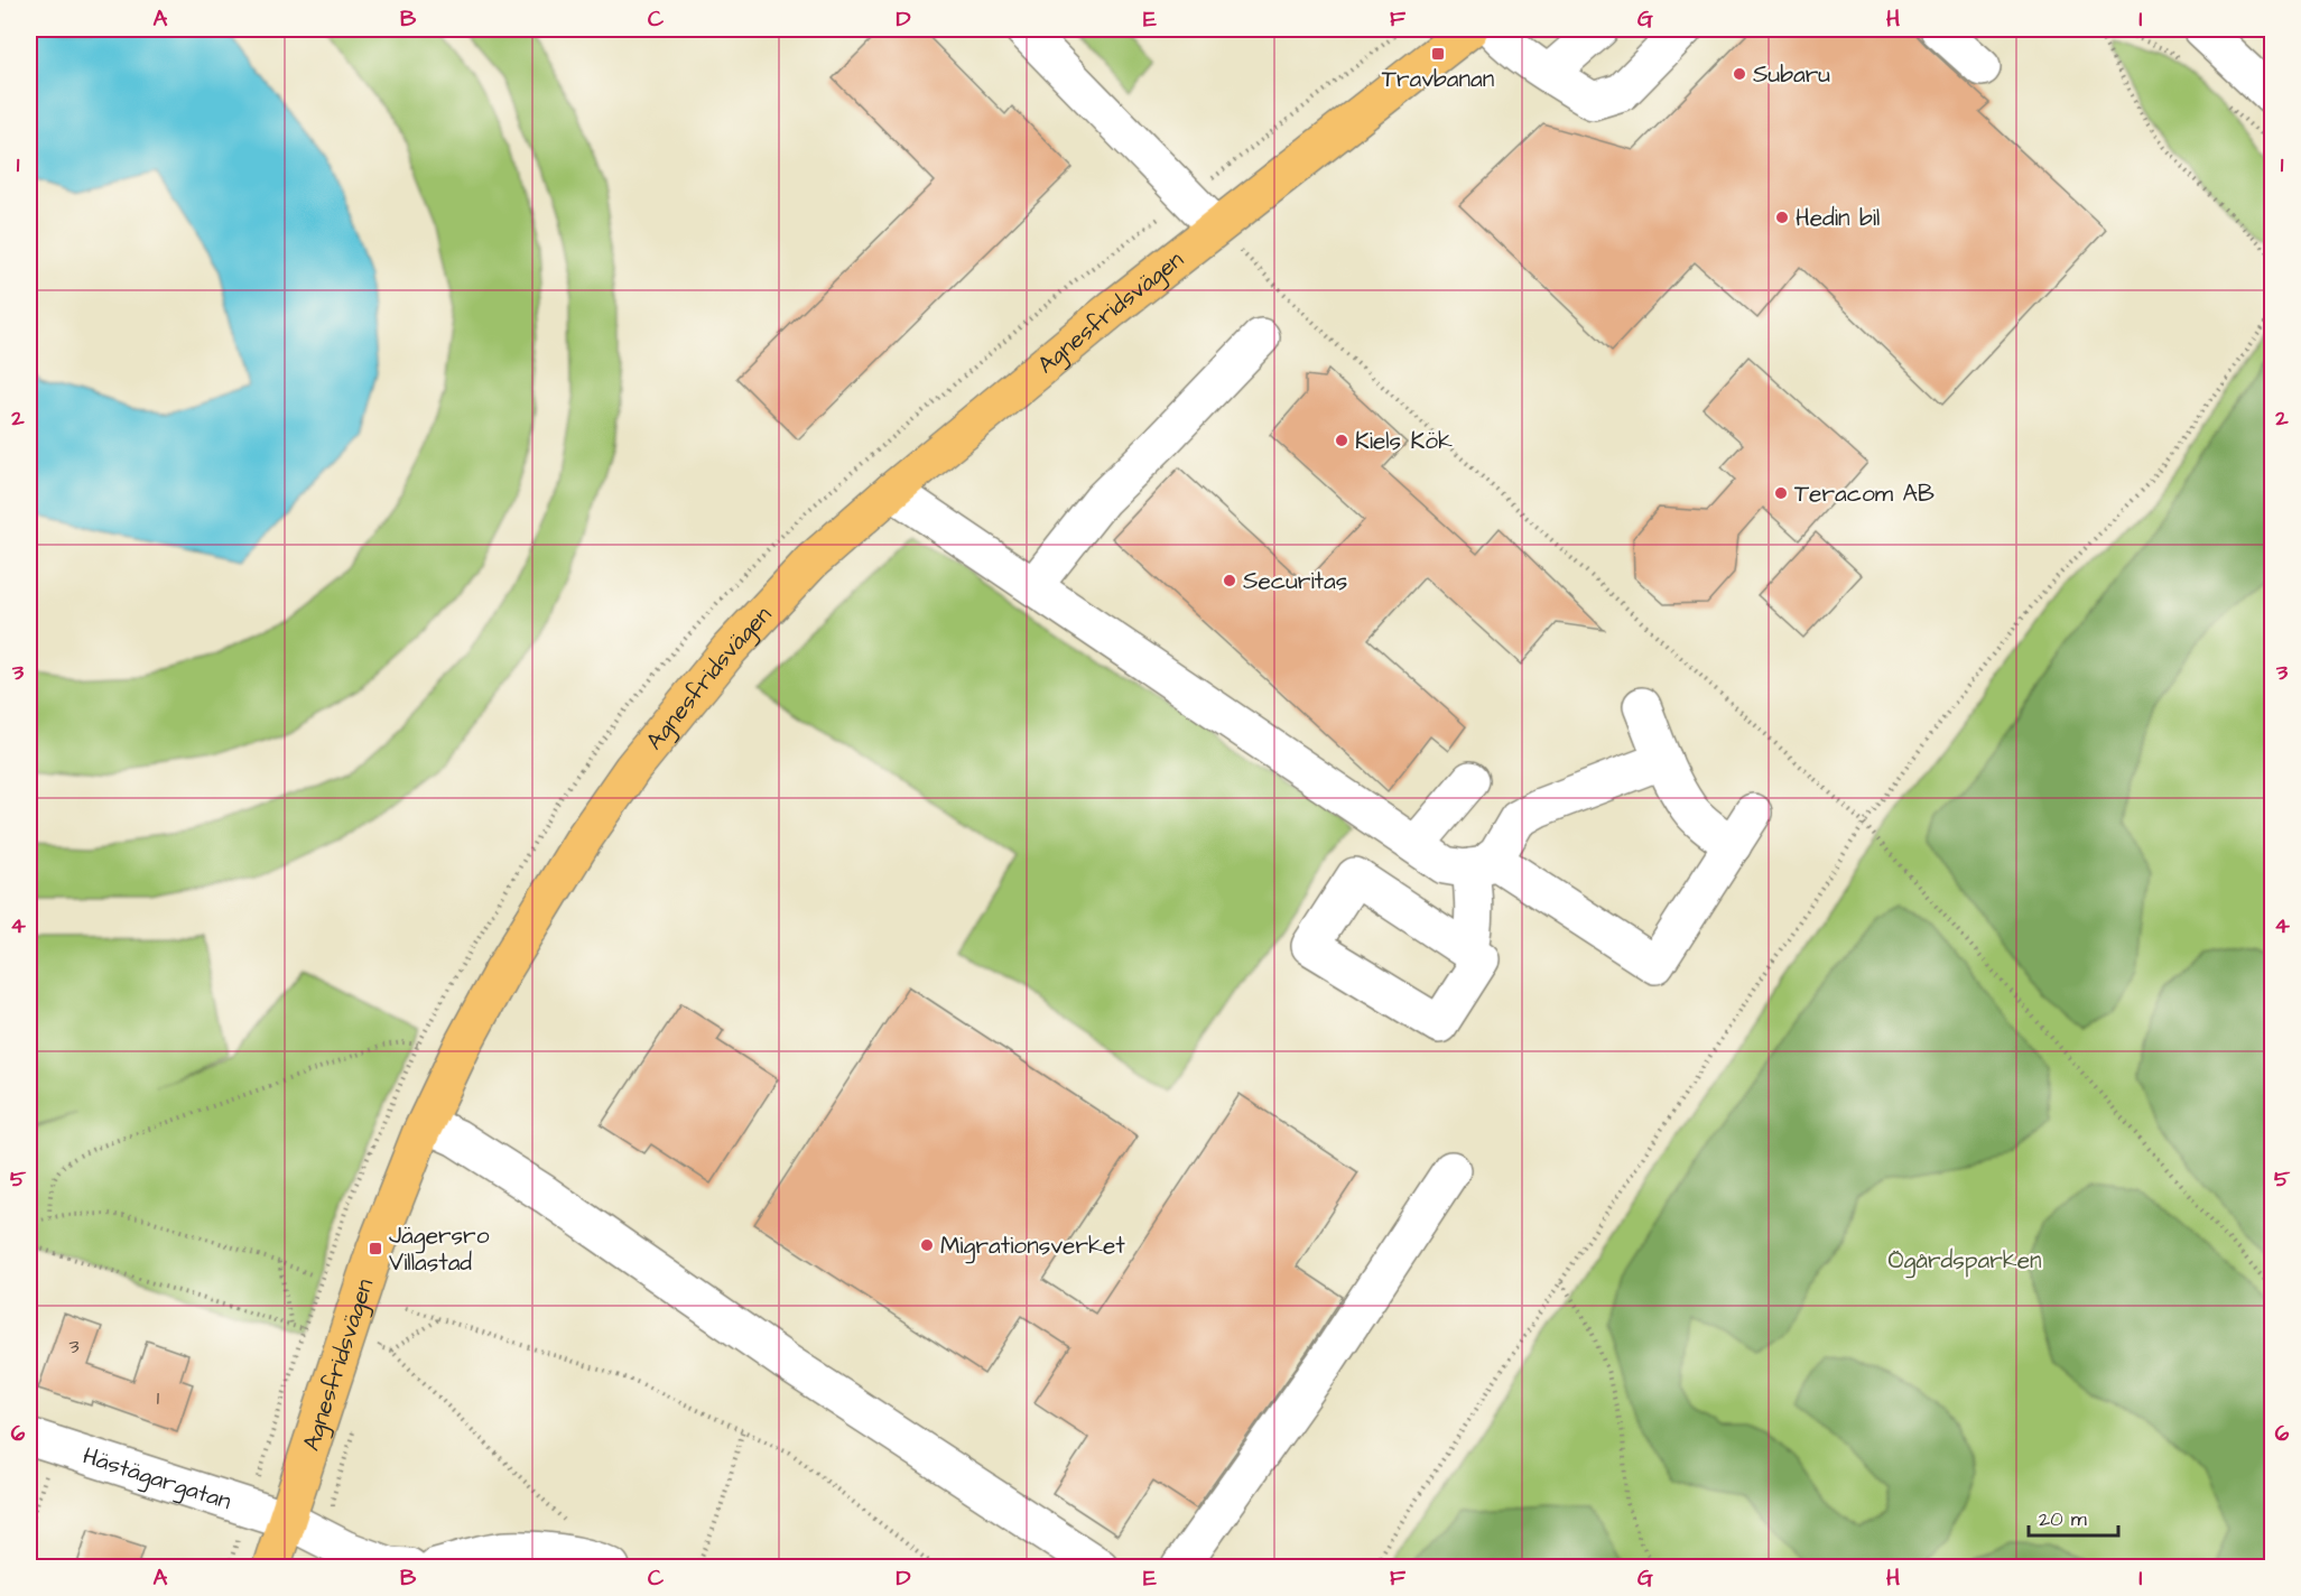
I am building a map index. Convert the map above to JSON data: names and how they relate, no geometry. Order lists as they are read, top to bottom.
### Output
{
  "streets": {
    "main road": ["Agnesfridsvägen"],
    "street": ["Hästägargatan"]
  },
  "crossings": [
    ["Agnesfridsvägen", "Hästägargatan"]
  ],
  "parks": ["Ögårdsparken"],
  "places": {
    "transit": ["Travbanan", "Jägersro Villastad"],
    "other": [
      "Subaru",
      "Hedin bil",
      "Kiels Kök",
      "Teracom AB",
      "Securitas",
      "Migrationsverket"
    ]
  },
  "house_numbers": ["3", "1"],
  "scale_bar": "20 m",
  "grid": {
    "columns": [
      "A",
      "B",
      "C",
      "D",
      "E",
      "F",
      "G",
      "H",
      "I"
    ],
    "rows": [
      "1",
      "2",
      "3",
      "4",
      "5",
      "6"
    ]
  }
}
